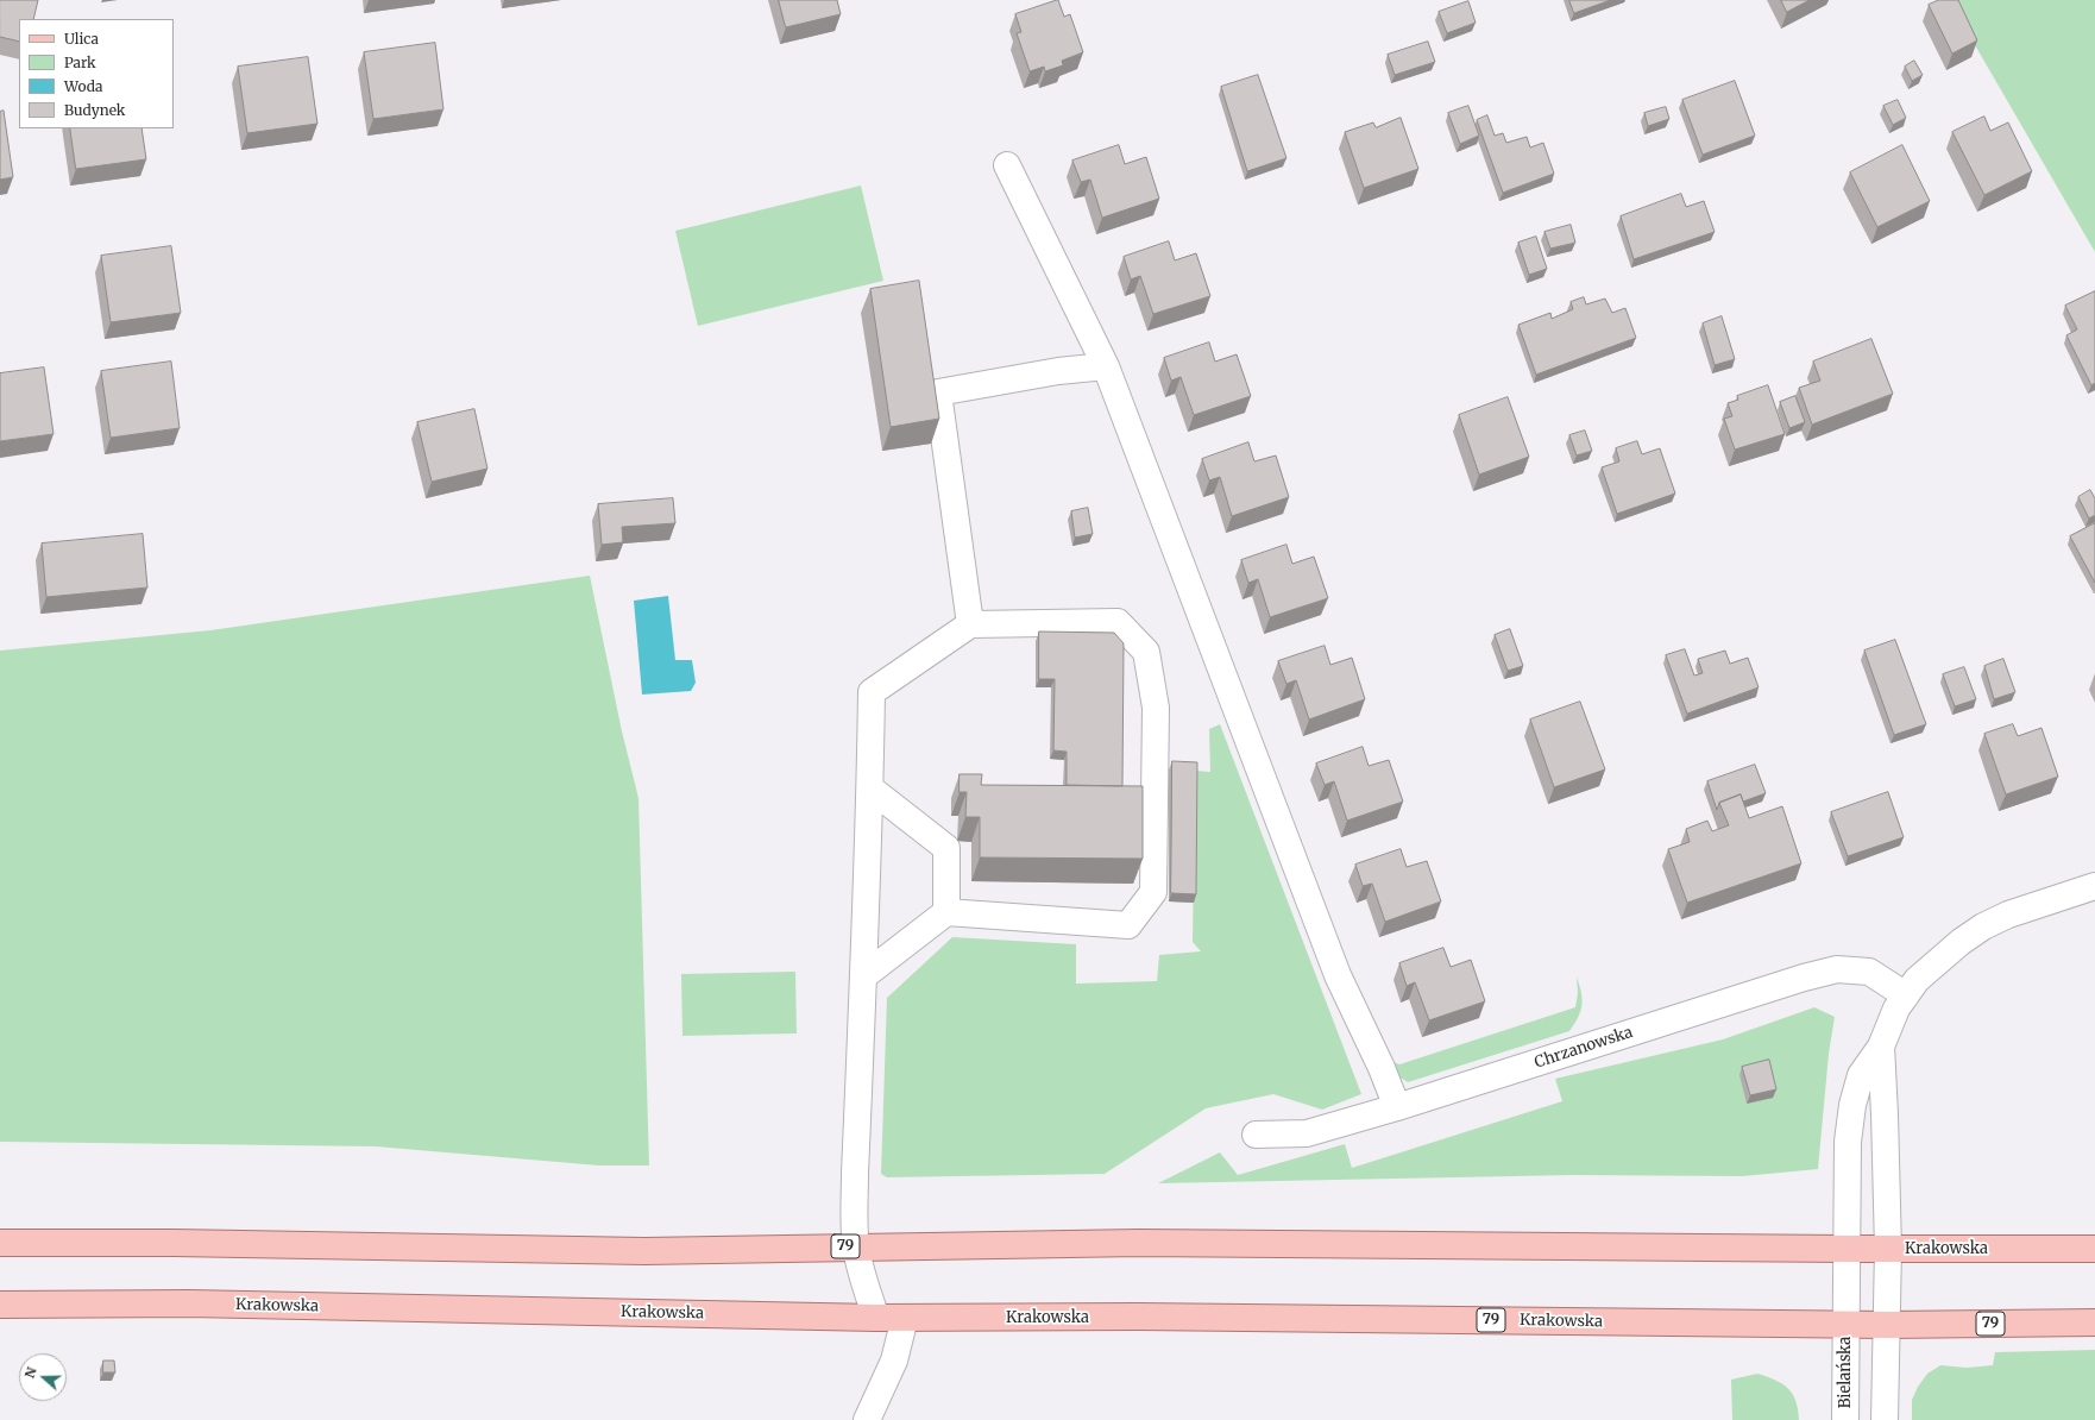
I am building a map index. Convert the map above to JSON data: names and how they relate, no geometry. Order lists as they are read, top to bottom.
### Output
{
  "streets": {
    "main road": ["79", "Krakowska"],
    "street": ["Chrzanowska", "Bielańska"]
  },
  "crossings": [
    ["Krakowska", "Bielańska"]
  ],
  "legend": [
    "Ulica",
    "Park",
    "Woda",
    "Budynek"
  ],
  "north": "left"
}
